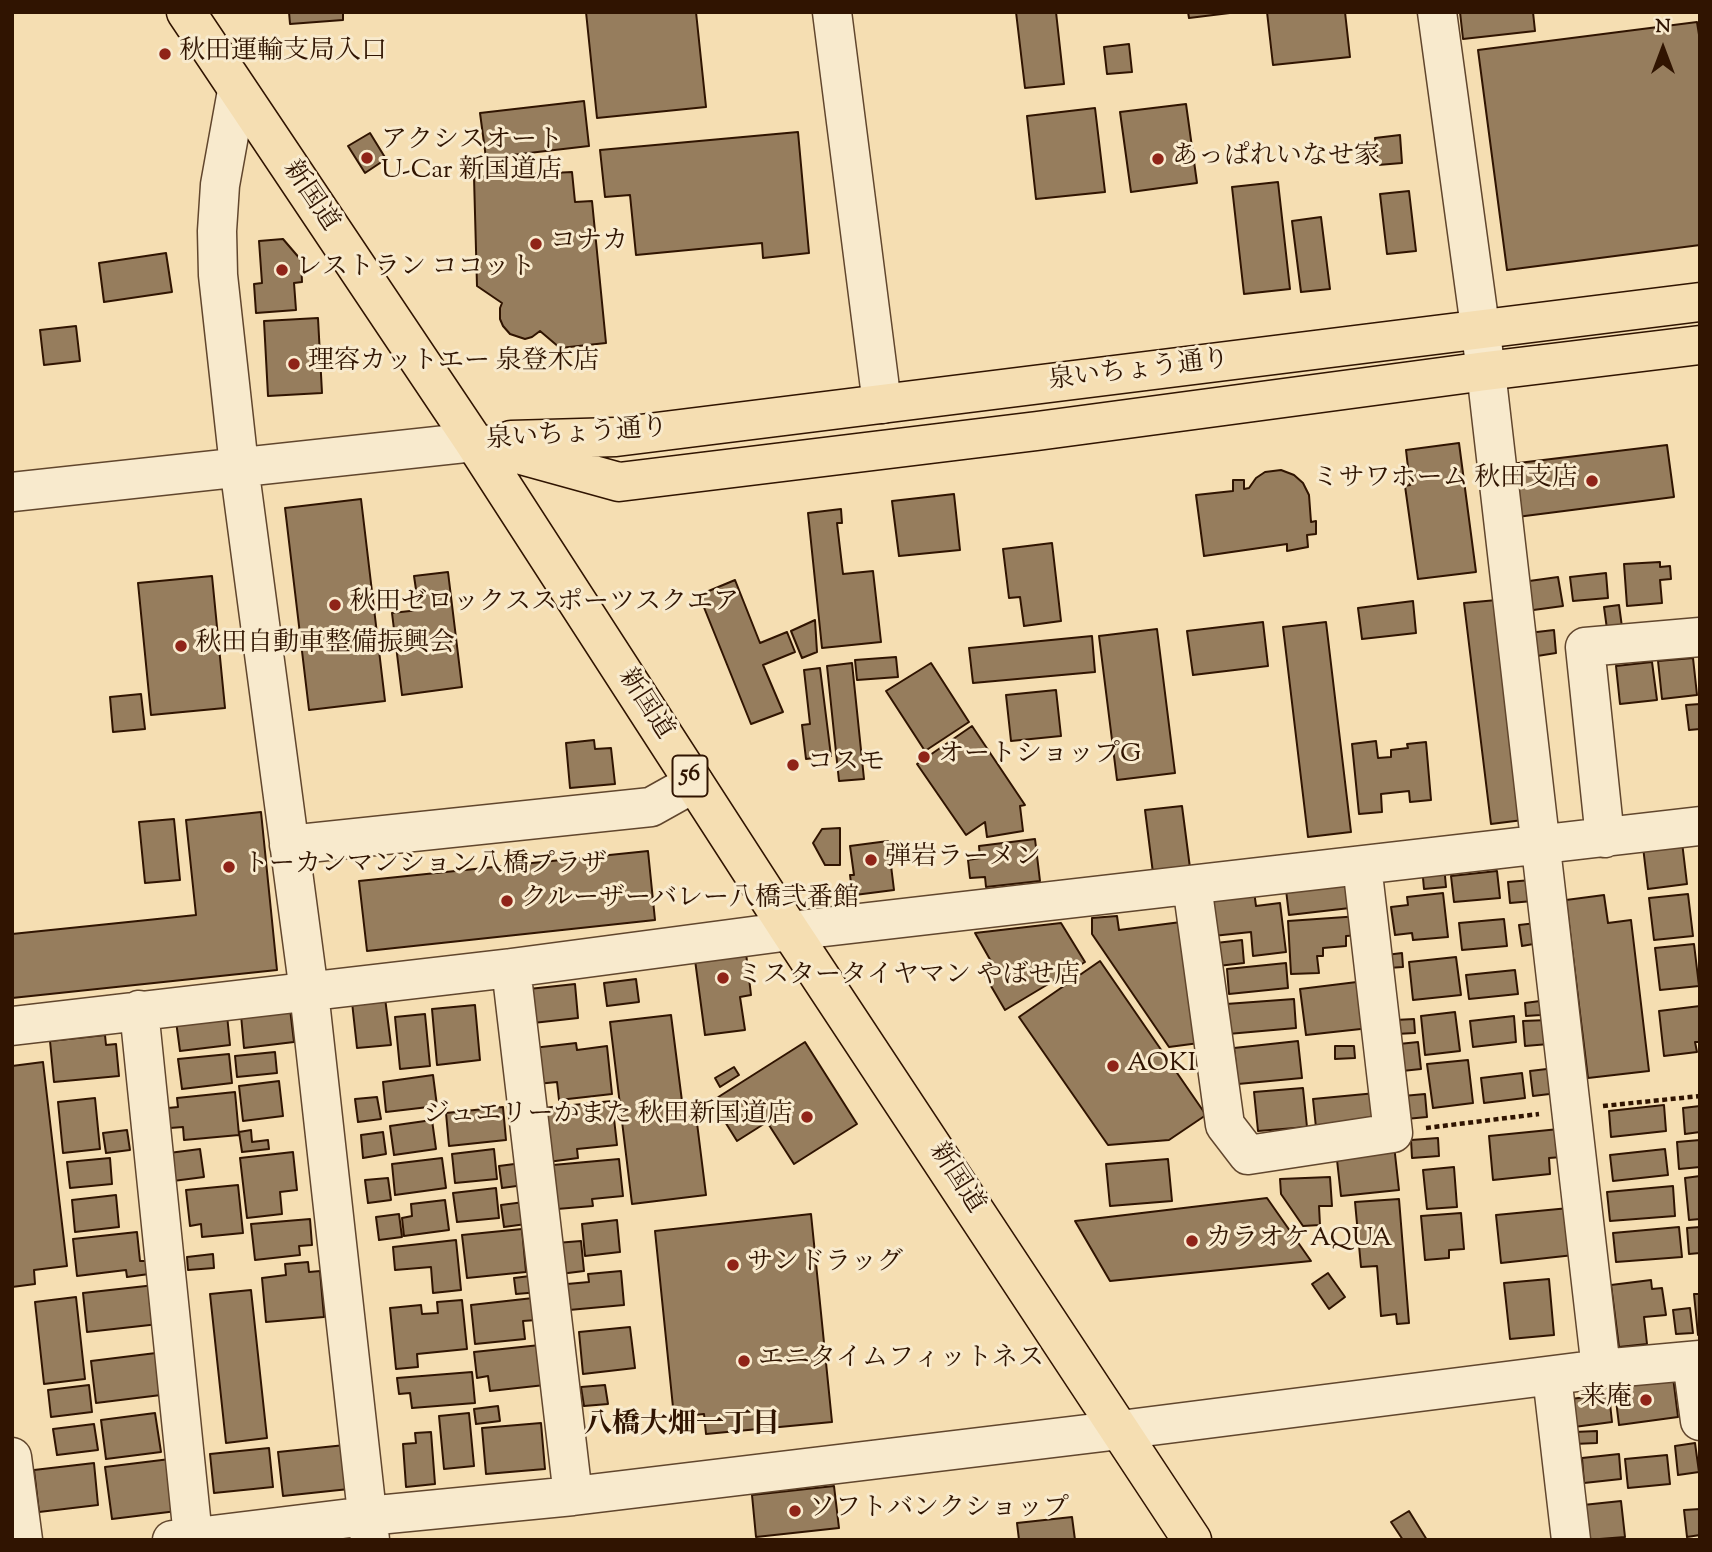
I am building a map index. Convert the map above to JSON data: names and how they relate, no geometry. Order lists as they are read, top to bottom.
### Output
{
  "streets": {
    "main road": ["新国道", "泉いちょう通り", "56"]
  },
  "crossings": [
    ["新国道", "泉いちょう通り"]
  ],
  "districts": ["八橋大畑一丁目"],
  "places": [
    "秋田運輸支局入口",
    "アクシスオート U-Car 新国道店",
    "あっぱれいなせ家",
    "コナカ",
    "レストラン ココット",
    "理容カットエー 泉登木店",
    "ミサワホーム 秋田支店",
    "秋田ゼロックススポーツスクエア",
    "秋田自動車整備振興会",
    "オートショップG",
    "コスモ",
    "弾岩ラーメン",
    "トーカンマンション八橋プラザ",
    "クルーザーバレー八橋弐番館",
    "ミスタータイヤマン やばせ店",
    "AOKI",
    "ジュエリーかまた 秋田新国道店",
    "カラオケAQUA",
    "サンドラッグ",
    "エニタイムフィットネス",
    "来庵",
    "ソフトバンクショップ"
  ],
  "north": "top"
}
